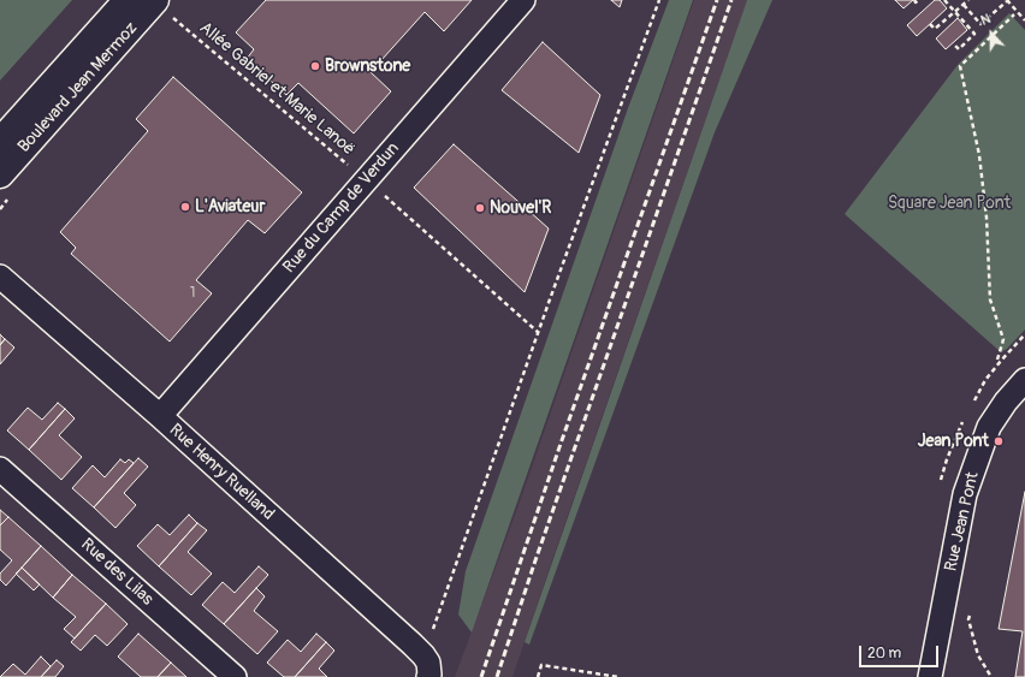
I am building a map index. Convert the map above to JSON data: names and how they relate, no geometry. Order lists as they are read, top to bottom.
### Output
{
  "streets": {
    "main road": ["Boulevard Jean Mermoz"],
    "street": [
      "Rue du Camp de Verdun",
      "Rue Henry Ruelland",
      "Rue Jean Pont",
      "Rue des Lilas"
    ],
    "path": ["Allée Gabriel et Marie Lanoë"]
  },
  "crossings": [
    ["Boulevard Jean Mermoz", "Allée Gabriel et Marie Lanoë"],
    ["Allée Gabriel et Marie Lanoë", "Rue du Camp de Verdun"],
    ["Rue du Camp de Verdun", "Rue Henry Ruelland"]
  ],
  "parks": ["Square Jean Pont"],
  "places": [
    "Brownstone",
    "L'Aviateur",
    "Nouvel'R",
    "Jean Pont"
  ],
  "house_numbers": ["1"],
  "scale_bar": "20 m",
  "north": "top"
}
